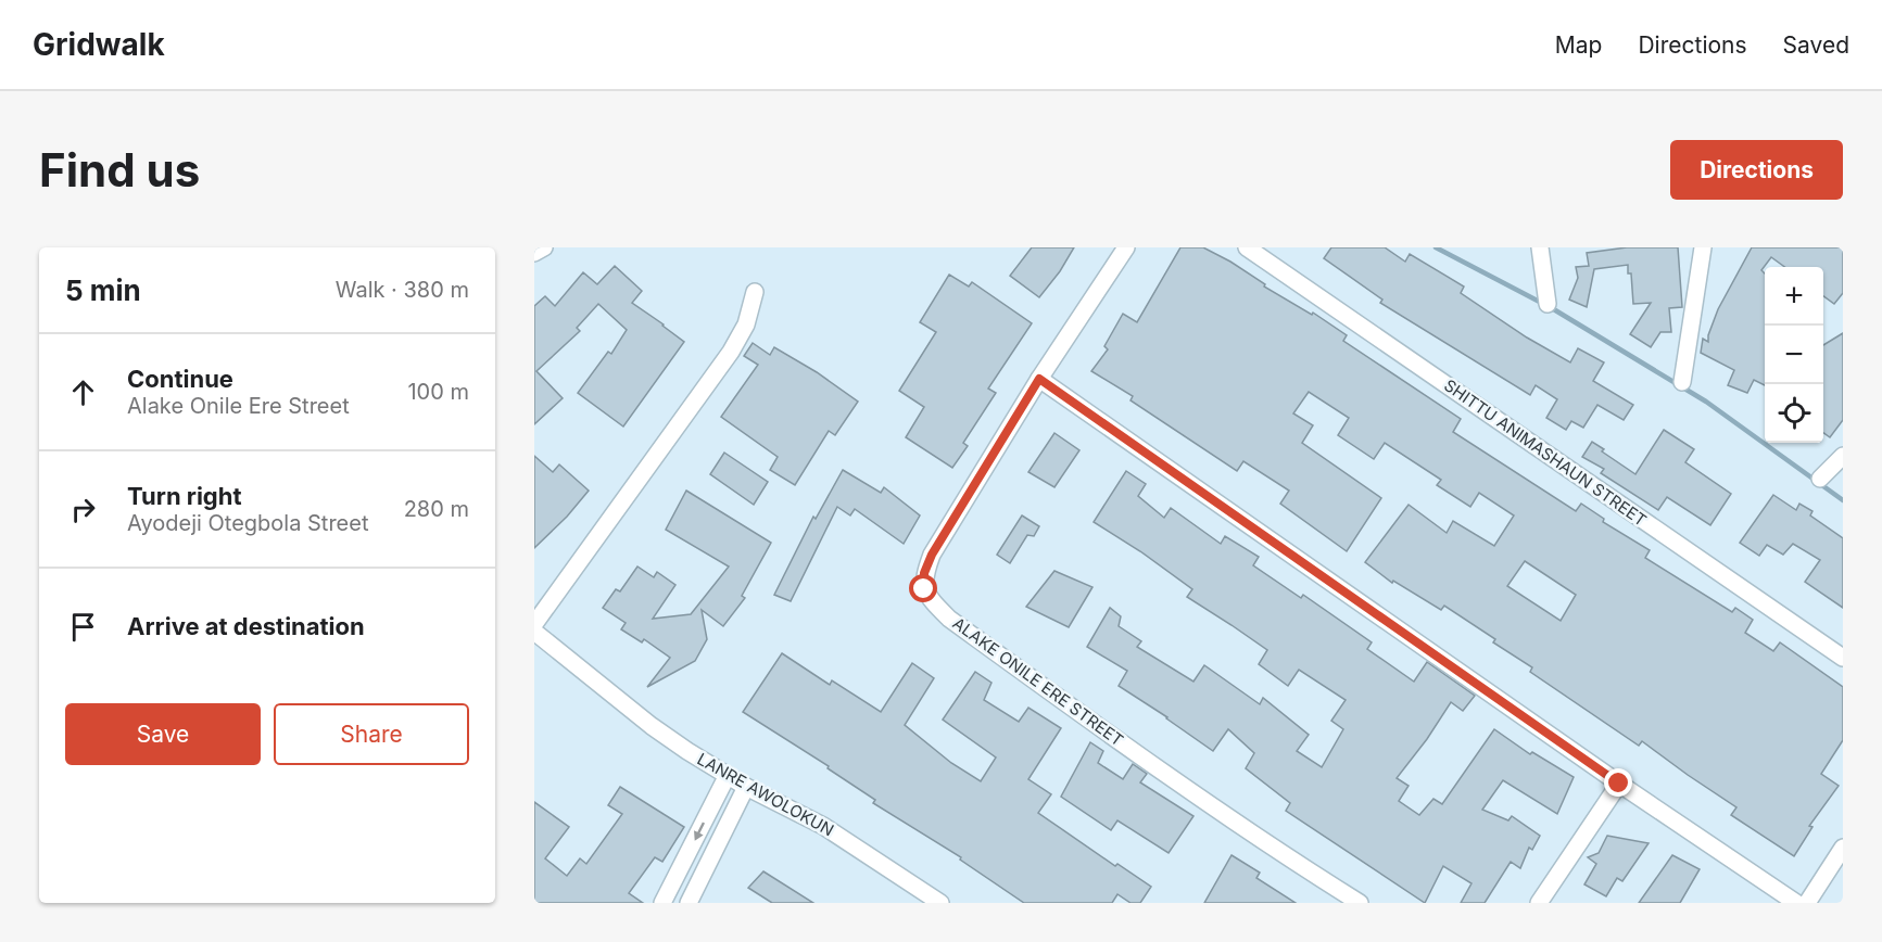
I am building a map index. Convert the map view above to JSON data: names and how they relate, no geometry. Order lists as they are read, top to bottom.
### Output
{
  "streets": {
    "street": ["SHITTU ANIMASHAUN STREET", "ALAKE ONILE ERE STREET", "LANRE AWOLOKUN"]
  },
  "page": {
    "header": "Gridwalk",
    "nav": ["Map", "Directions", "Saved"],
    "buttons": [
      "Directions",
      ["Save", "Share"]
    ],
    "title": "Find us",
    "heading": ["5 min", "Walk · 380 m"],
    "map_buttons": ["+", "−"],
    "list": [
      ["Continue", "Alake Onile Ere Street", "100 m"],
      ["Turn right", "Ayodeji Otegbola Street", "280 m"],
      "Arrive at destination"
    ]
  }
}
